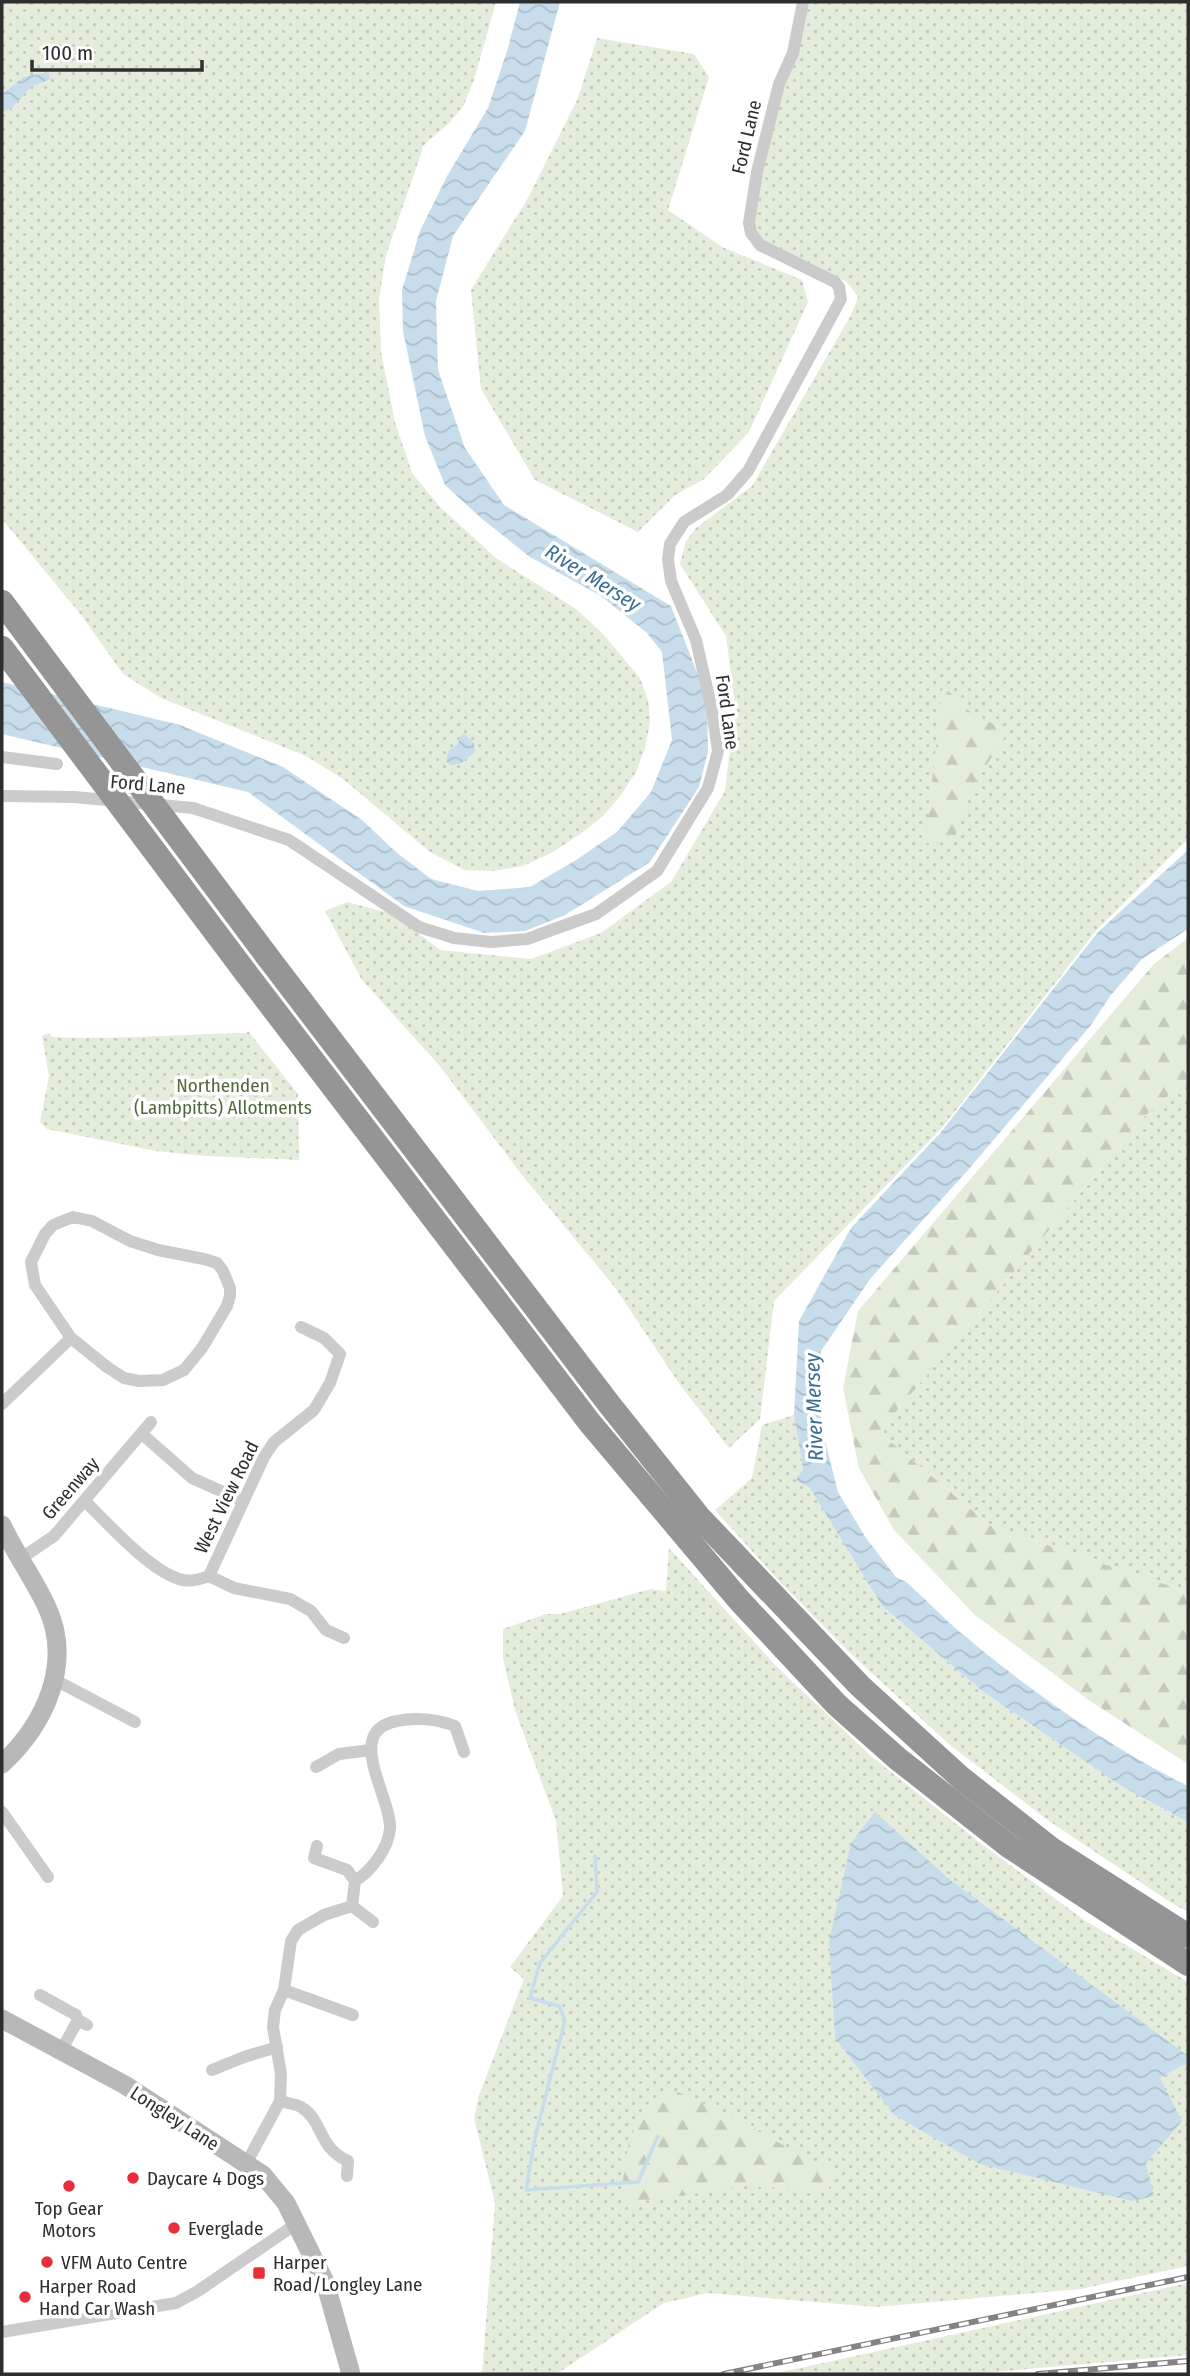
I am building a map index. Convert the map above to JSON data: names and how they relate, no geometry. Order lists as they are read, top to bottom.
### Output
{
  "streets": {
    "main road": ["Longley Lane"],
    "street": ["Ford Lane", "Greenway", "West View Road"]
  },
  "crossings": [
    ["Greenway", "West View Road"]
  ],
  "water": ["River Mersey"],
  "parks": ["Northenden (Lambpitts) Allotments"],
  "places": {
    "other": [
      "Daycare 4 Dogs",
      "Top Gear Motors",
      "Everglade",
      "VFM Auto Centre",
      "Harper Road Hand Car Wash"
    ],
    "transit": ["Harper Road/Longley Lane"]
  },
  "scale_bar": "100 m"
}
